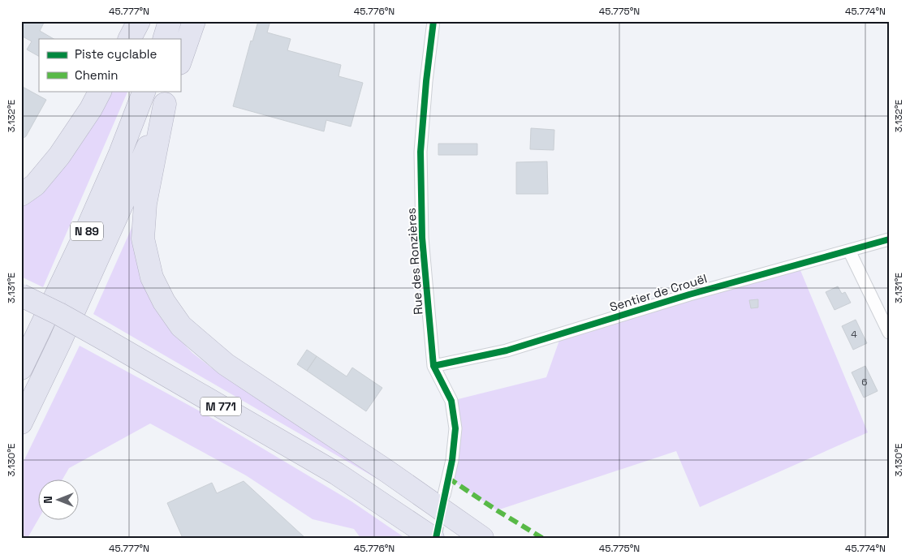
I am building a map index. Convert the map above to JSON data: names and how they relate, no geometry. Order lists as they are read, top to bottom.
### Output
{
  "streets": {
    "highway": ["N 89", "M 771"],
    "street": ["Rue des Ronzières", "Sentier de Crouël"]
  },
  "crossings": [
    ["Rue des Ronzières", "Sentier de Crouël"]
  ],
  "house_numbers": ["4", "6"],
  "legend": ["Piste cyclable", "Chemin"],
  "north": "left",
  "coordinates": [
    "45.777°N",
    "45.776°N",
    "45.775°N",
    "45.774°N",
    "3.132°E",
    "3.131°E",
    "3.130°E"
  ]
}
